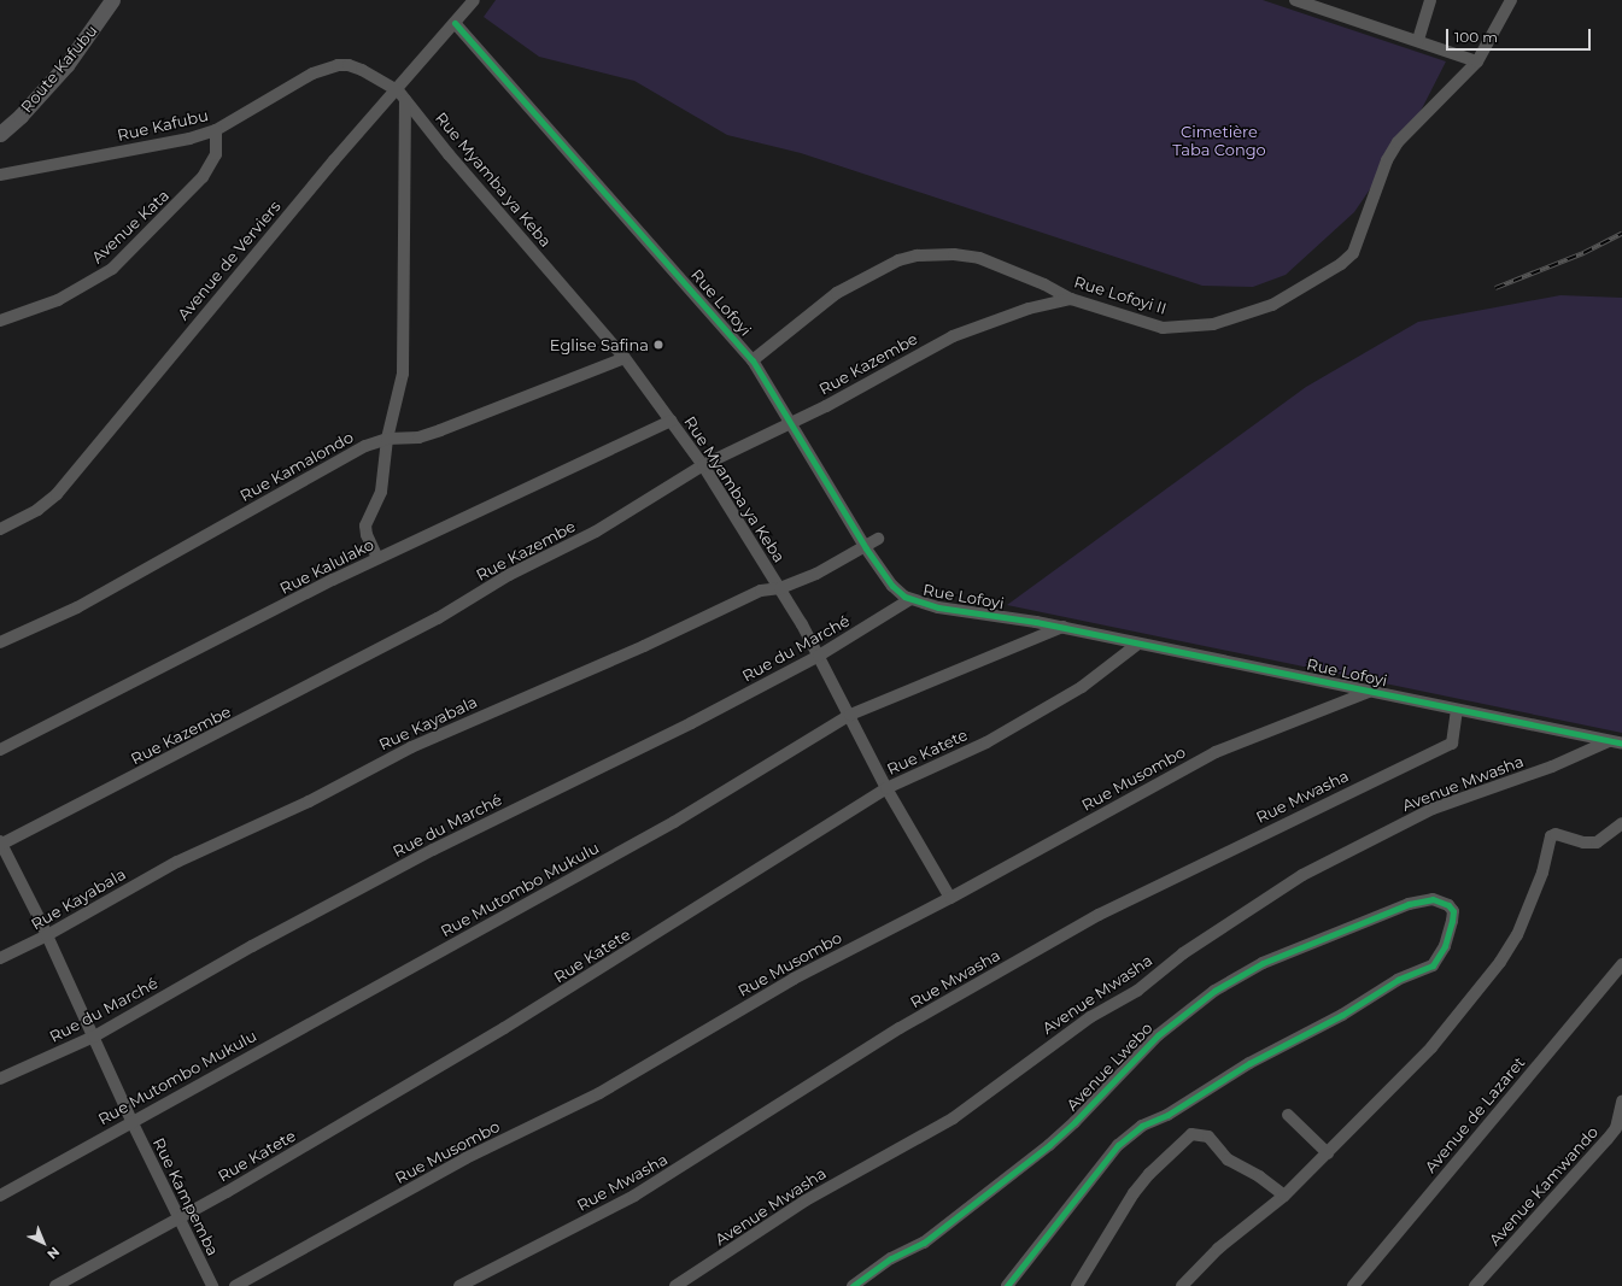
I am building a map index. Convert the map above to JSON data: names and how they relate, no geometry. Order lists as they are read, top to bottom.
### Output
{
  "streets": {
    "main road": ["Route Kafubu"],
    "street": [
      "Rue Kafubu",
      "Rue Myamba ya Keba",
      "Avenue Kata",
      "Avenue de Verviers",
      "Rue Lofoyi II",
      "Rue Lofoyi",
      "Rue Kazembe",
      "Rue Kamalondo",
      "Rue Kalulako",
      "Rue du Marché",
      "Rue Kayabala",
      "Rue Katete",
      "Rue Musombo",
      "Avenue Mwasha",
      "Rue Mwasha",
      "Rue Mutombo Mukulu",
      "Avenue Lwebo",
      "Avenue de Lazaret",
      "Avenue Kamwando",
      "Rue Kampemba"
    ]
  },
  "crossings": [
    ["Rue Kafubu", "Rue Myamba ya Keba"],
    ["Rue Kafubu", "Avenue Kata"],
    ["Rue Kafubu", "Avenue de Verviers"],
    ["Rue Myamba ya Keba", "Avenue de Verviers"],
    ["Rue Myamba ya Keba", "Rue Kazembe"],
    ["Rue Myamba ya Keba", "Rue Kamalondo"],
    ["Rue Myamba ya Keba", "Rue Kalulako"],
    ["Rue Myamba ya Keba", "Rue du Marché"],
    ["Rue Myamba ya Keba", "Rue Kayabala"],
    ["Rue Myamba ya Keba", "Rue Katete"],
    ["Rue Myamba ya Keba", "Rue Musombo"],
    ["Rue Myamba ya Keba", "Rue Mutombo Mukulu"],
    ["Avenue de Verviers", "Rue Lofoyi"],
    ["Rue Lofoyi II", "Rue Lofoyi"],
    ["Rue Lofoyi II", "Rue Kazembe"],
    ["Rue Lofoyi", "Rue Kazembe"],
    ["Rue Lofoyi", "Rue du Marché"],
    ["Rue Lofoyi", "Rue Kayabala"],
    ["Rue Lofoyi", "Rue Katete"],
    ["Rue Lofoyi", "Rue Musombo"],
    ["Rue Lofoyi", "Avenue Mwasha"],
    ["Rue Lofoyi", "Rue Mwasha"],
    ["Rue Lofoyi", "Rue Mutombo Mukulu"],
    ["Rue Kazembe", "Rue Kampemba"],
    ["Rue du Marché", "Rue Kampemba"],
    ["Rue Kayabala", "Rue Kampemba"],
    ["Rue Katete", "Rue Kampemba"],
    ["Rue Mutombo Mukulu", "Rue Kampemba"]
  ],
  "parks": ["Cimetière Taba Congo"],
  "places": ["Eglise Safina"],
  "scale_bar": "100 m",
  "north": "bottom right"
}
